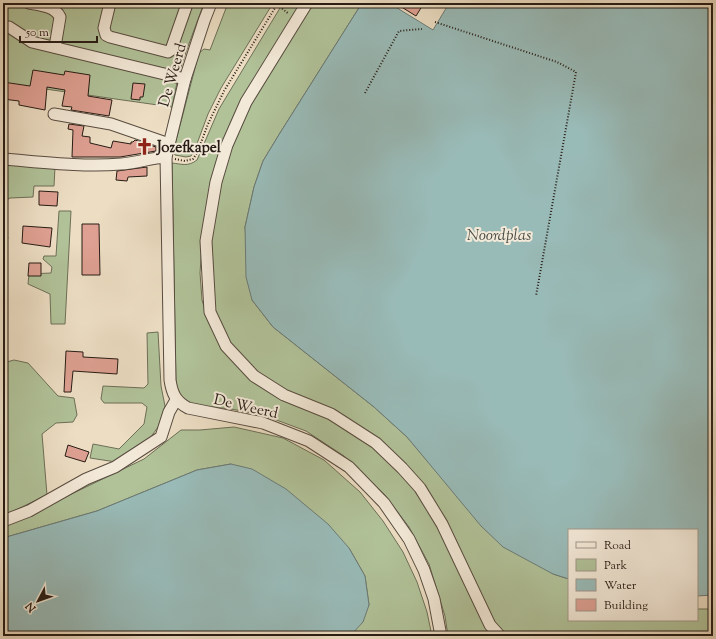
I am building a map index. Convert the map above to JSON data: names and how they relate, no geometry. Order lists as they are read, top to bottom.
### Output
{
  "streets": {
    "street": ["De Weerd"]
  },
  "water": ["Noordplas"],
  "places": {
    "church": ["Jozefkapel"]
  },
  "legend": [
    "Road",
    "Park",
    "Water",
    "Building"
  ],
  "scale_bar": "50 m",
  "north": "bottom left"
}
